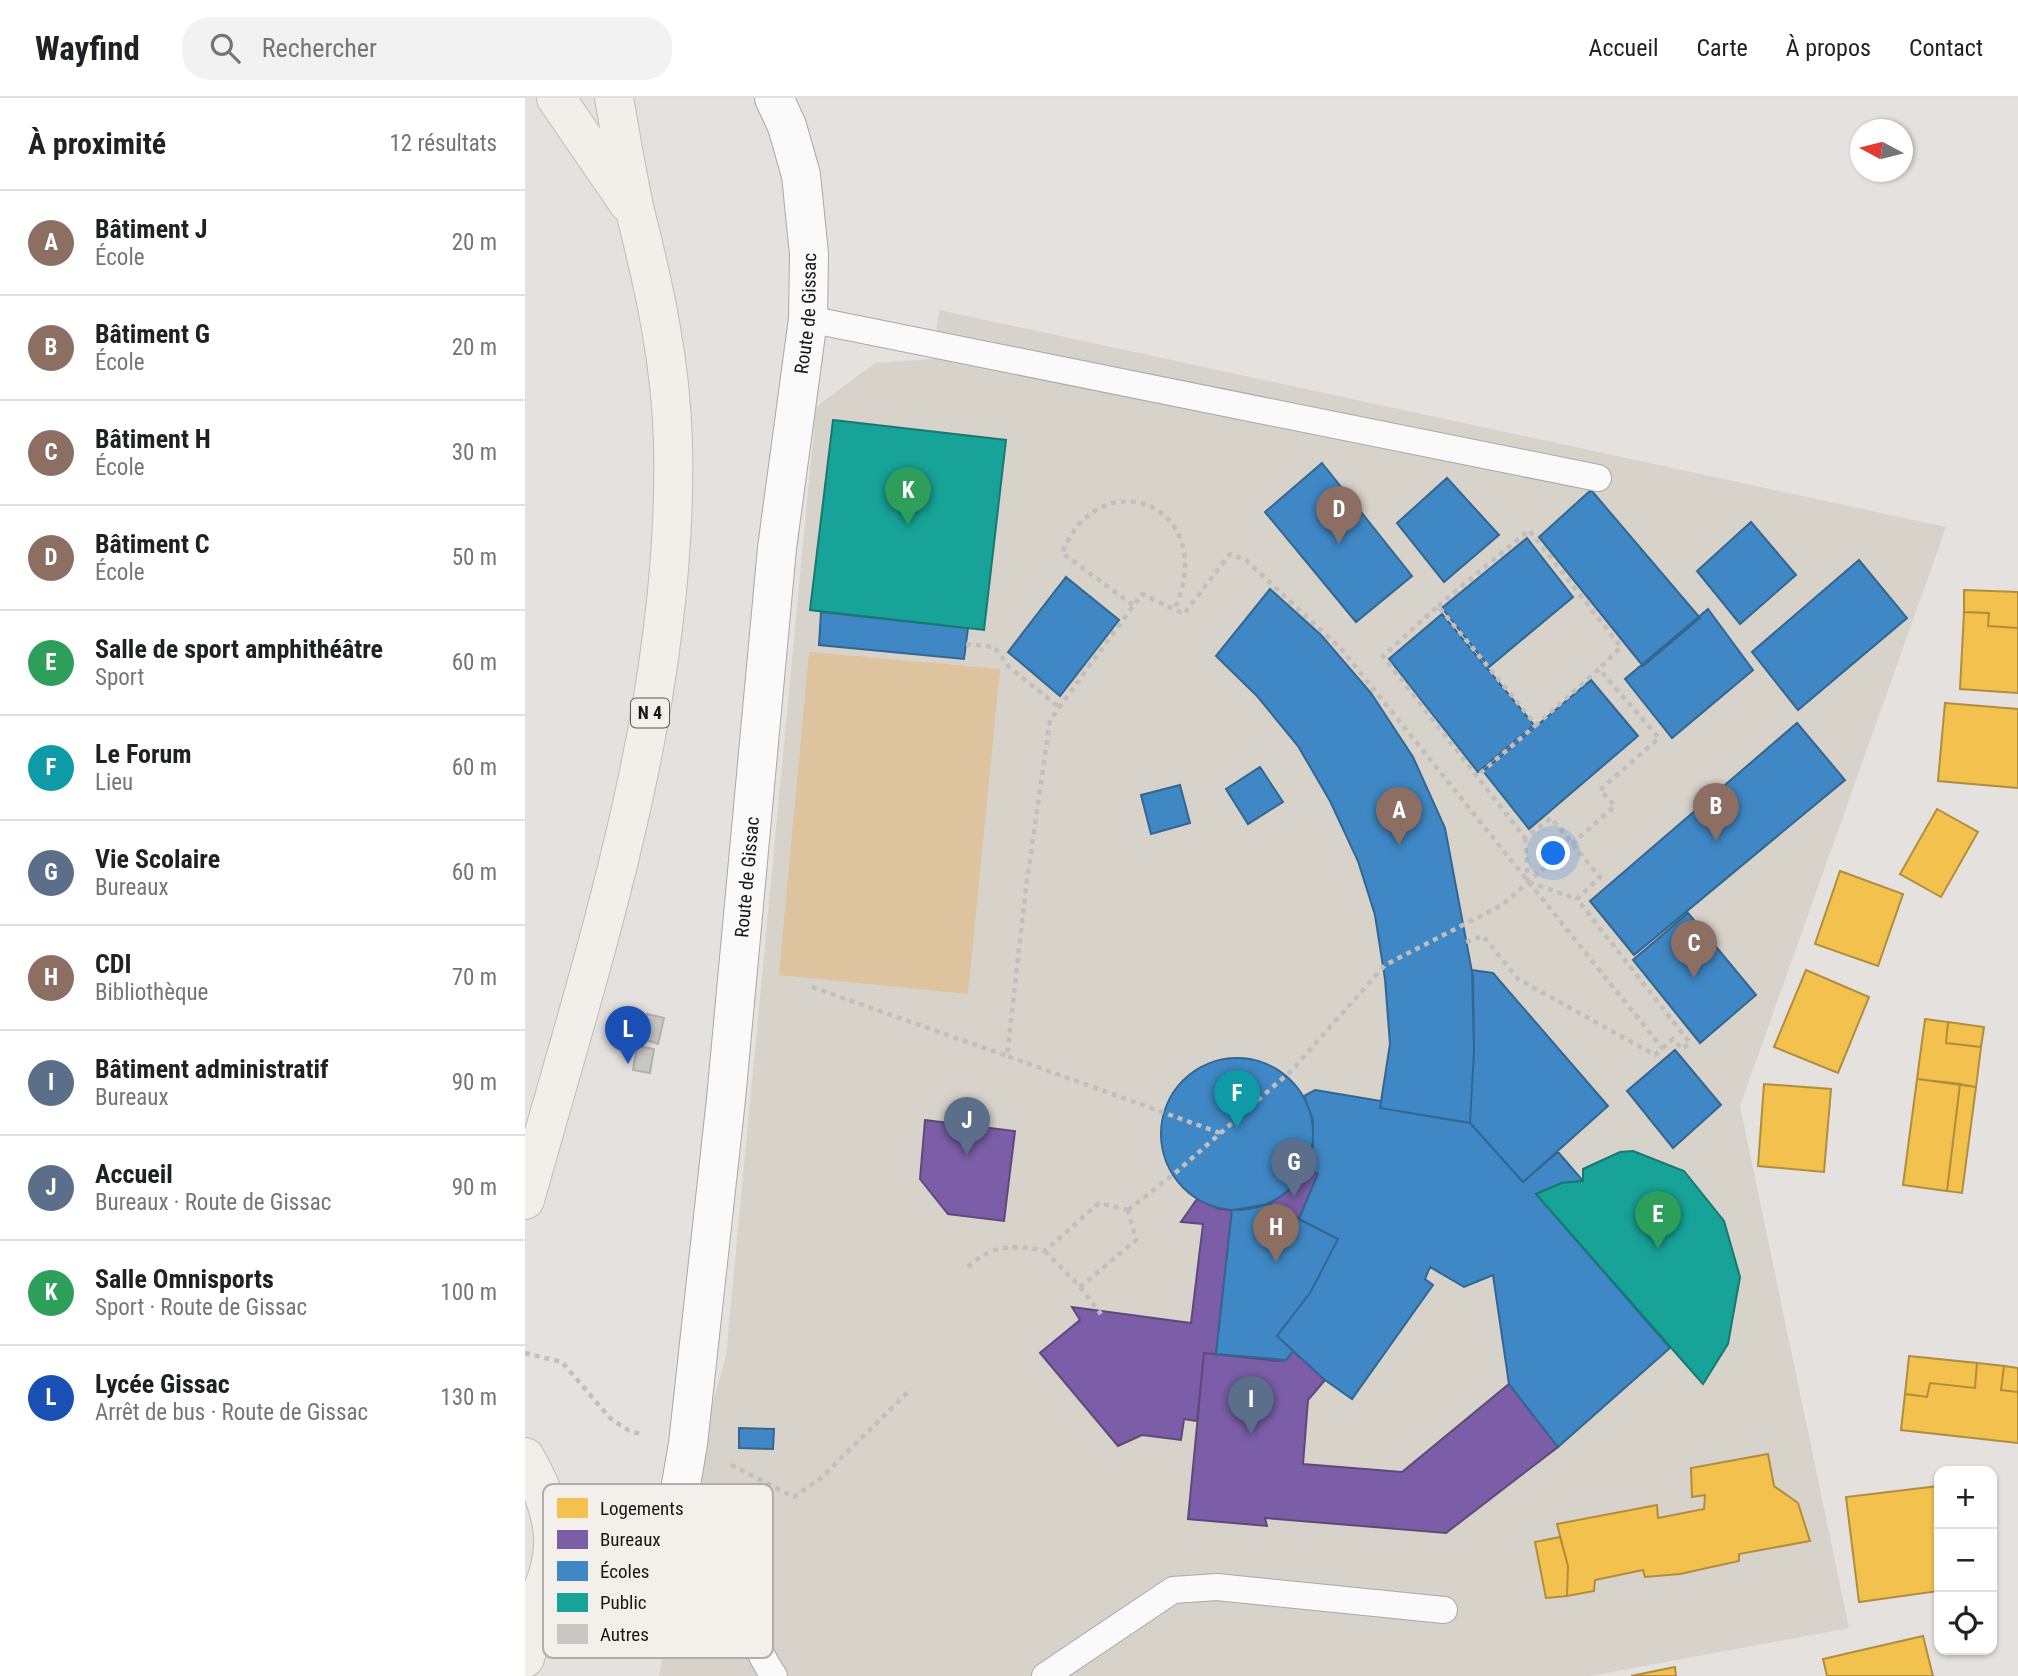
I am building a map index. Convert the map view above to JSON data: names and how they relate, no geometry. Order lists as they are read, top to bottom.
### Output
{
  "streets": {
    "main road": ["N 4"],
    "street": ["Route de Gissac"]
  },
  "legend": [
    "Logements",
    "Bureaux",
    "Écoles",
    "Public",
    "Autres"
  ],
  "north": "left",
  "page": {
    "header": "Wayfind",
    "search": "Rechercher",
    "nav": [
      "Accueil",
      "Carte",
      "À propos",
      "Contact"
    ],
    "heading": ["À proximité", "12 résultats"],
    "list": [
      {
        "mark": "A",
        "name": "Bâtiment J",
        "note": "École",
        "value": "20 m"
      },
      {
        "mark": "B",
        "name": "Bâtiment G",
        "note": "École",
        "value": "20 m"
      },
      {
        "mark": "C",
        "name": "Bâtiment H",
        "note": "École",
        "value": "30 m"
      },
      {
        "mark": "D",
        "name": "Bâtiment C",
        "note": "École",
        "value": "50 m"
      },
      {
        "mark": "E",
        "name": "Salle de sport amphithéâtre",
        "note": "Sport",
        "value": "60 m"
      },
      {
        "mark": "F",
        "name": "Le Forum",
        "note": "Lieu",
        "value": "60 m"
      },
      {
        "mark": "G",
        "name": "Vie Scolaire",
        "note": "Bureaux",
        "value": "60 m"
      },
      {
        "mark": "H",
        "name": "CDI",
        "note": "Bibliothèque",
        "value": "70 m"
      },
      {
        "mark": "I",
        "name": "Bâtiment administratif",
        "note": "Bureaux",
        "value": "90 m"
      },
      {
        "mark": "J",
        "name": "Accueil",
        "note": "Bureaux · Route de Gissac",
        "value": "90 m"
      },
      {
        "mark": "K",
        "name": "Salle Omnisports",
        "note": "Sport · Route de Gissac",
        "value": "100 m"
      },
      {
        "mark": "L",
        "name": "Lycée Gissac",
        "note": "Arrêt de bus · Route de Gissac",
        "value": "130 m"
      }
    ],
    "pins": [
      "K",
      "D",
      "B",
      "A",
      "C",
      "L",
      "F",
      "J",
      "G",
      "E",
      "H",
      "I"
    ],
    "map_buttons": ["+", "−"]
  }
}
